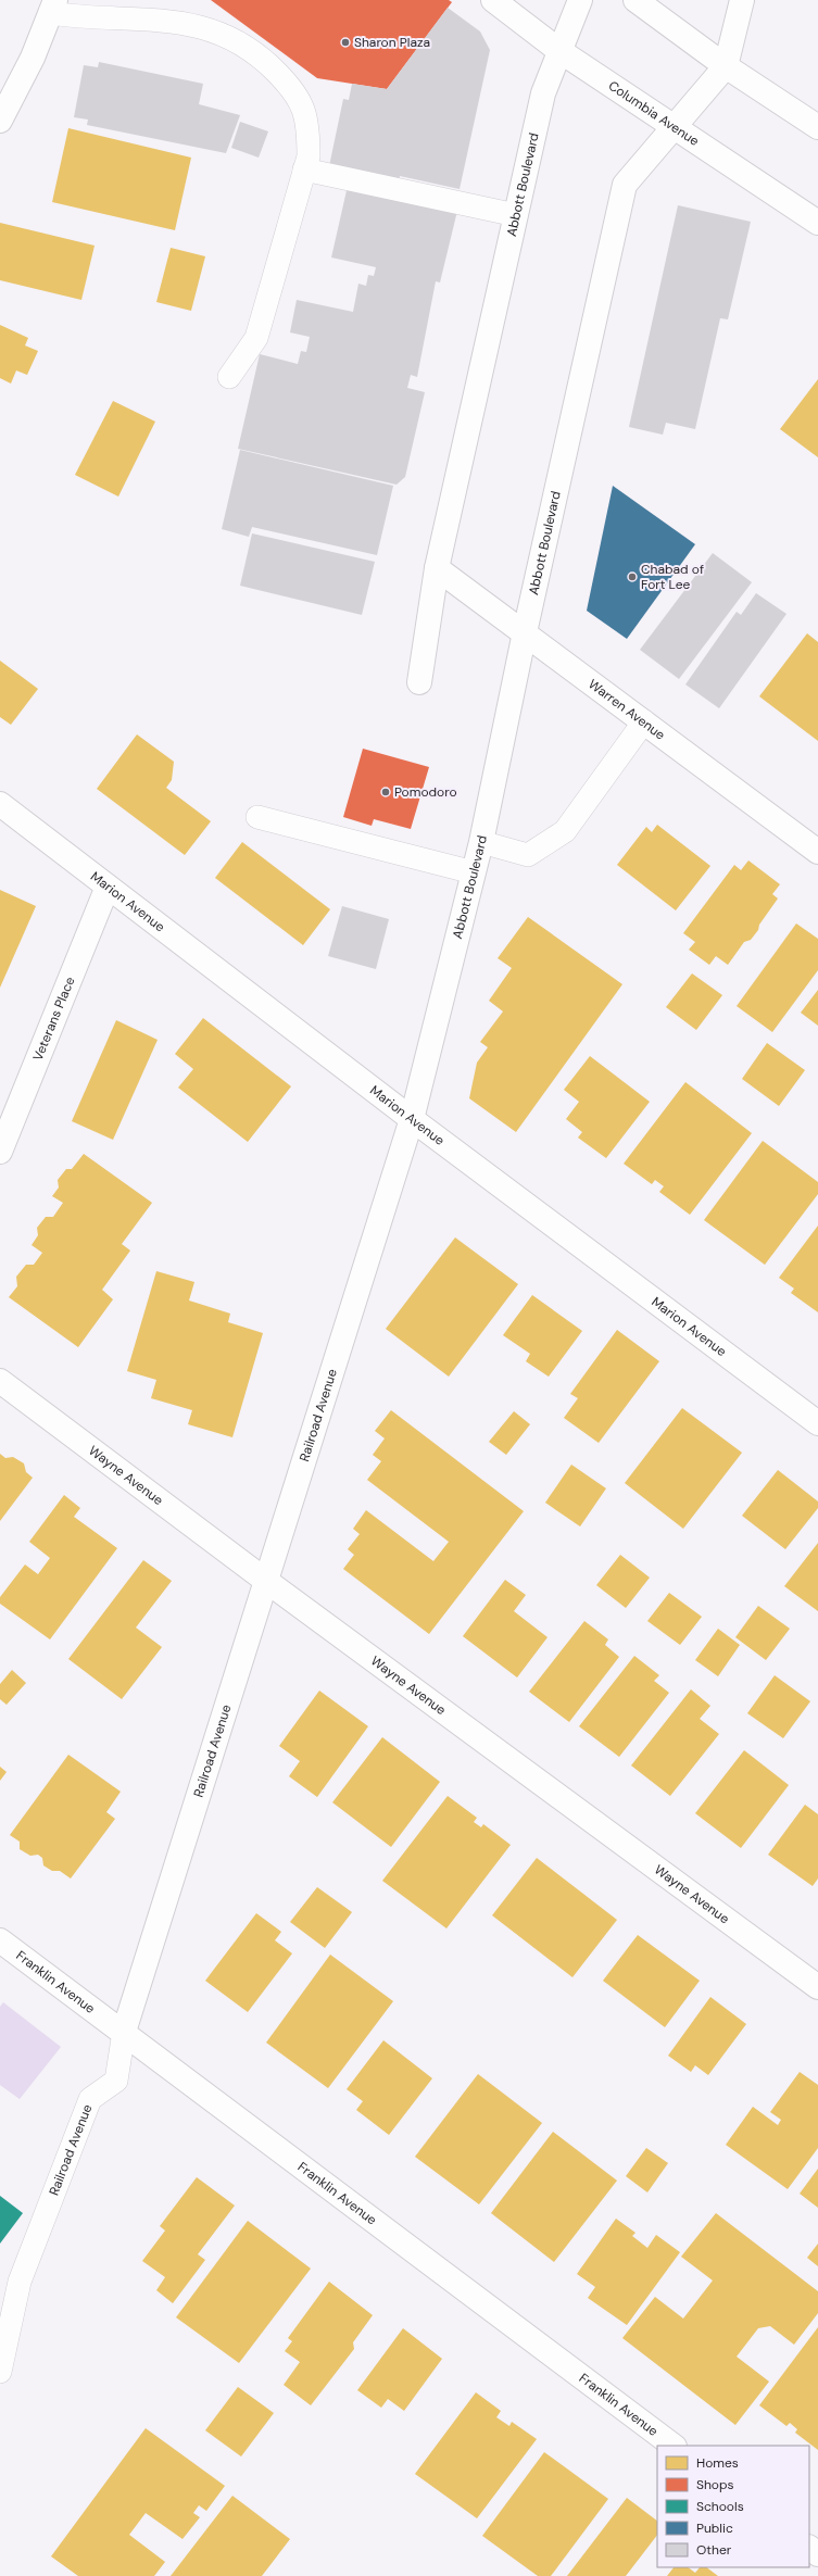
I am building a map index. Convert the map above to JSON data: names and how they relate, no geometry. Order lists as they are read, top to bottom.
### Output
{
  "streets": {
    "street": [
      "Columbia Avenue",
      "Abbott Boulevard",
      "Warren Avenue",
      "Marion Avenue",
      "Veterans Place",
      "Railroad Avenue",
      "Wayne Avenue",
      "Franklin Avenue"
    ]
  },
  "crossings": [
    ["Columbia Avenue", "Abbott Boulevard"],
    ["Abbott Boulevard", "Warren Avenue"],
    ["Abbott Boulevard", "Marion Avenue"],
    ["Abbott Boulevard", "Railroad Avenue"],
    ["Marion Avenue", "Veterans Place"],
    ["Marion Avenue", "Railroad Avenue"],
    ["Railroad Avenue", "Wayne Avenue"],
    ["Railroad Avenue", "Franklin Avenue"]
  ],
  "places": ["Sharon Plaza", "Chabad of Fort Lee", "Pomodoro"],
  "legend": [
    "Homes",
    "Shops",
    "Schools",
    "Public",
    "Other"
  ]
}
